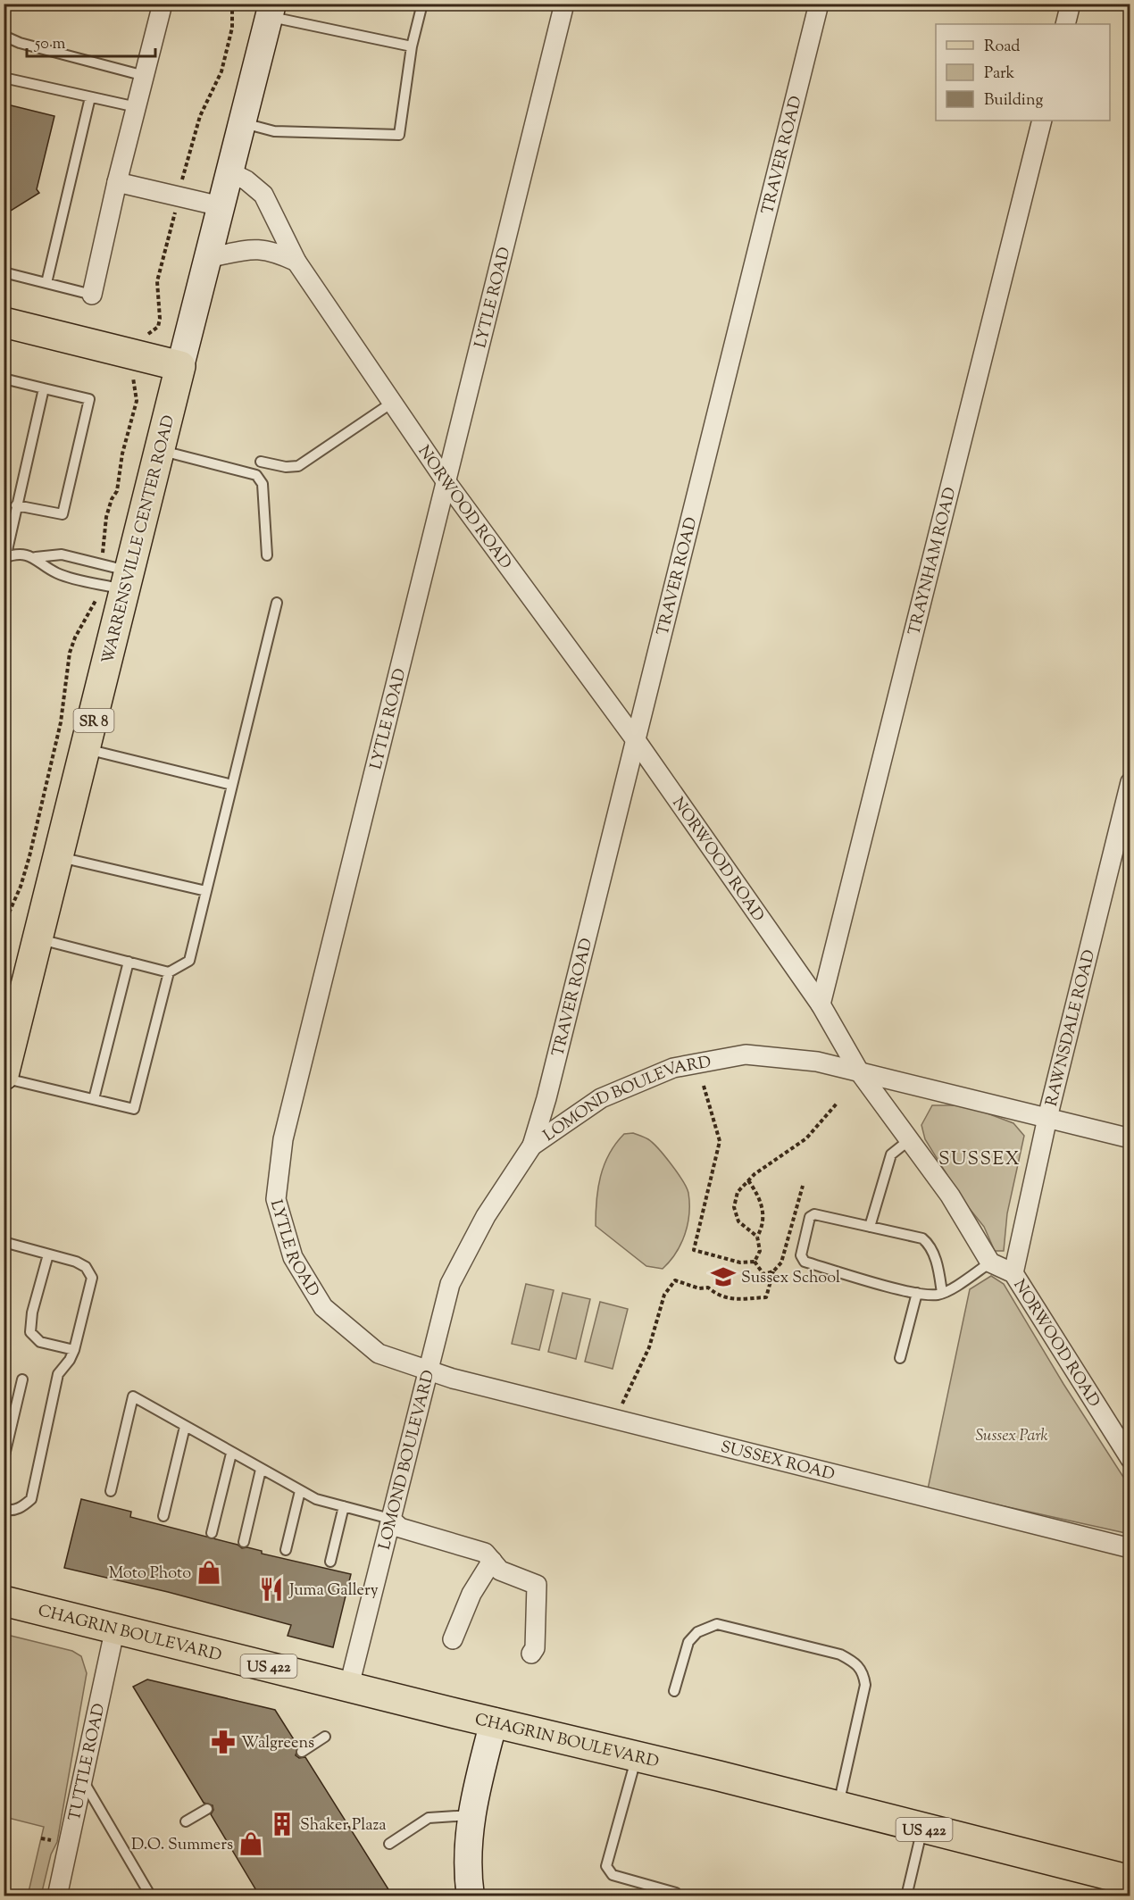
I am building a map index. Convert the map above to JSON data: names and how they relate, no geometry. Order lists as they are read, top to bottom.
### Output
{
  "streets": {
    "main road": [
      "WARRENSVILLE CENTER ROAD",
      "SR 8",
      "CHAGRIN BOULEVARD",
      "US 422"
    ],
    "street": [
      "TRAVER ROAD",
      "LYTLE ROAD",
      "NORWOOD ROAD",
      "TRAYNHAM ROAD",
      "RAWNSDALE ROAD",
      "LOMOND BOULEVARD",
      "SUSSEX ROAD",
      "TUTTLE ROAD"
    ]
  },
  "crossings": [
    ["TRAVER ROAD", "NORWOOD ROAD"],
    ["TRAVER ROAD", "LOMOND BOULEVARD"],
    ["LYTLE ROAD", "NORWOOD ROAD"],
    ["LYTLE ROAD", "LOMOND BOULEVARD"],
    ["LYTLE ROAD", "SUSSEX ROAD"],
    ["NORWOOD ROAD", "WARRENSVILLE CENTER ROAD"],
    ["NORWOOD ROAD", "TRAYNHAM ROAD"],
    ["NORWOOD ROAD", "RAWNSDALE ROAD"],
    ["NORWOOD ROAD", "LOMOND BOULEVARD"],
    ["RAWNSDALE ROAD", "LOMOND BOULEVARD"],
    ["LOMOND BOULEVARD", "SUSSEX ROAD"],
    ["LOMOND BOULEVARD", "CHAGRIN BOULEVARD"],
    ["CHAGRIN BOULEVARD", "TUTTLE ROAD"]
  ],
  "districts": ["SUSSEX"],
  "parks": ["Sussex Park"],
  "places": {
    "school or university": ["Sussex School"],
    "shop": ["Moto Photo", "D.O. Summers"],
    "restaurant": ["Juma Gallery"],
    "pharmacy": ["Walgreens"],
    "building": ["Shaker Plaza"]
  },
  "legend": ["Road", "Park", "Building"],
  "scale_bar": "50 m"
}
